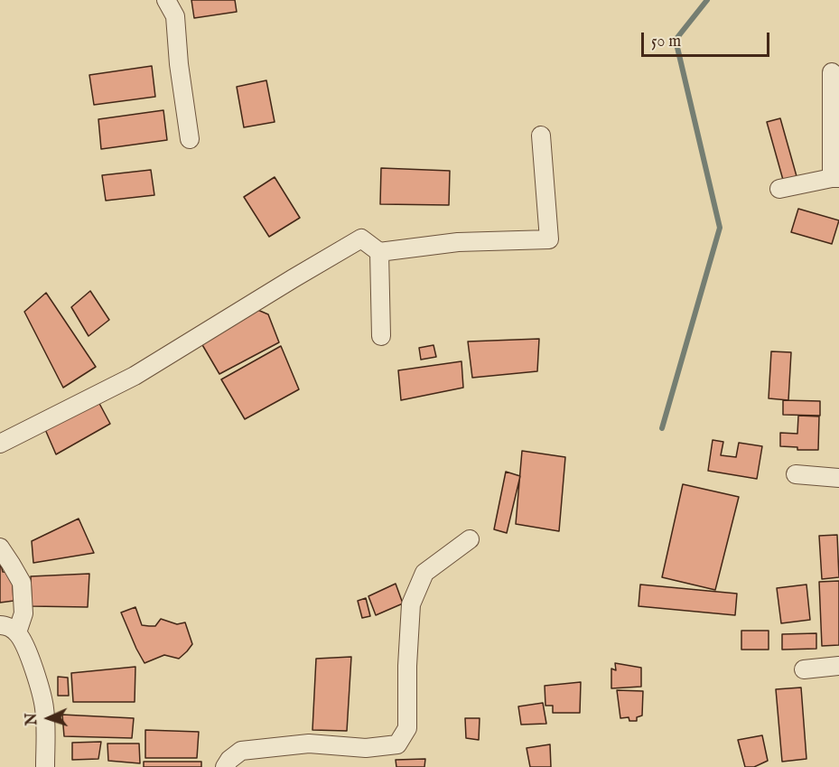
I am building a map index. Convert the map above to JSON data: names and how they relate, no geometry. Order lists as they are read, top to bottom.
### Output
{
  "scale_bar": "50 m",
  "north": "left"
}
